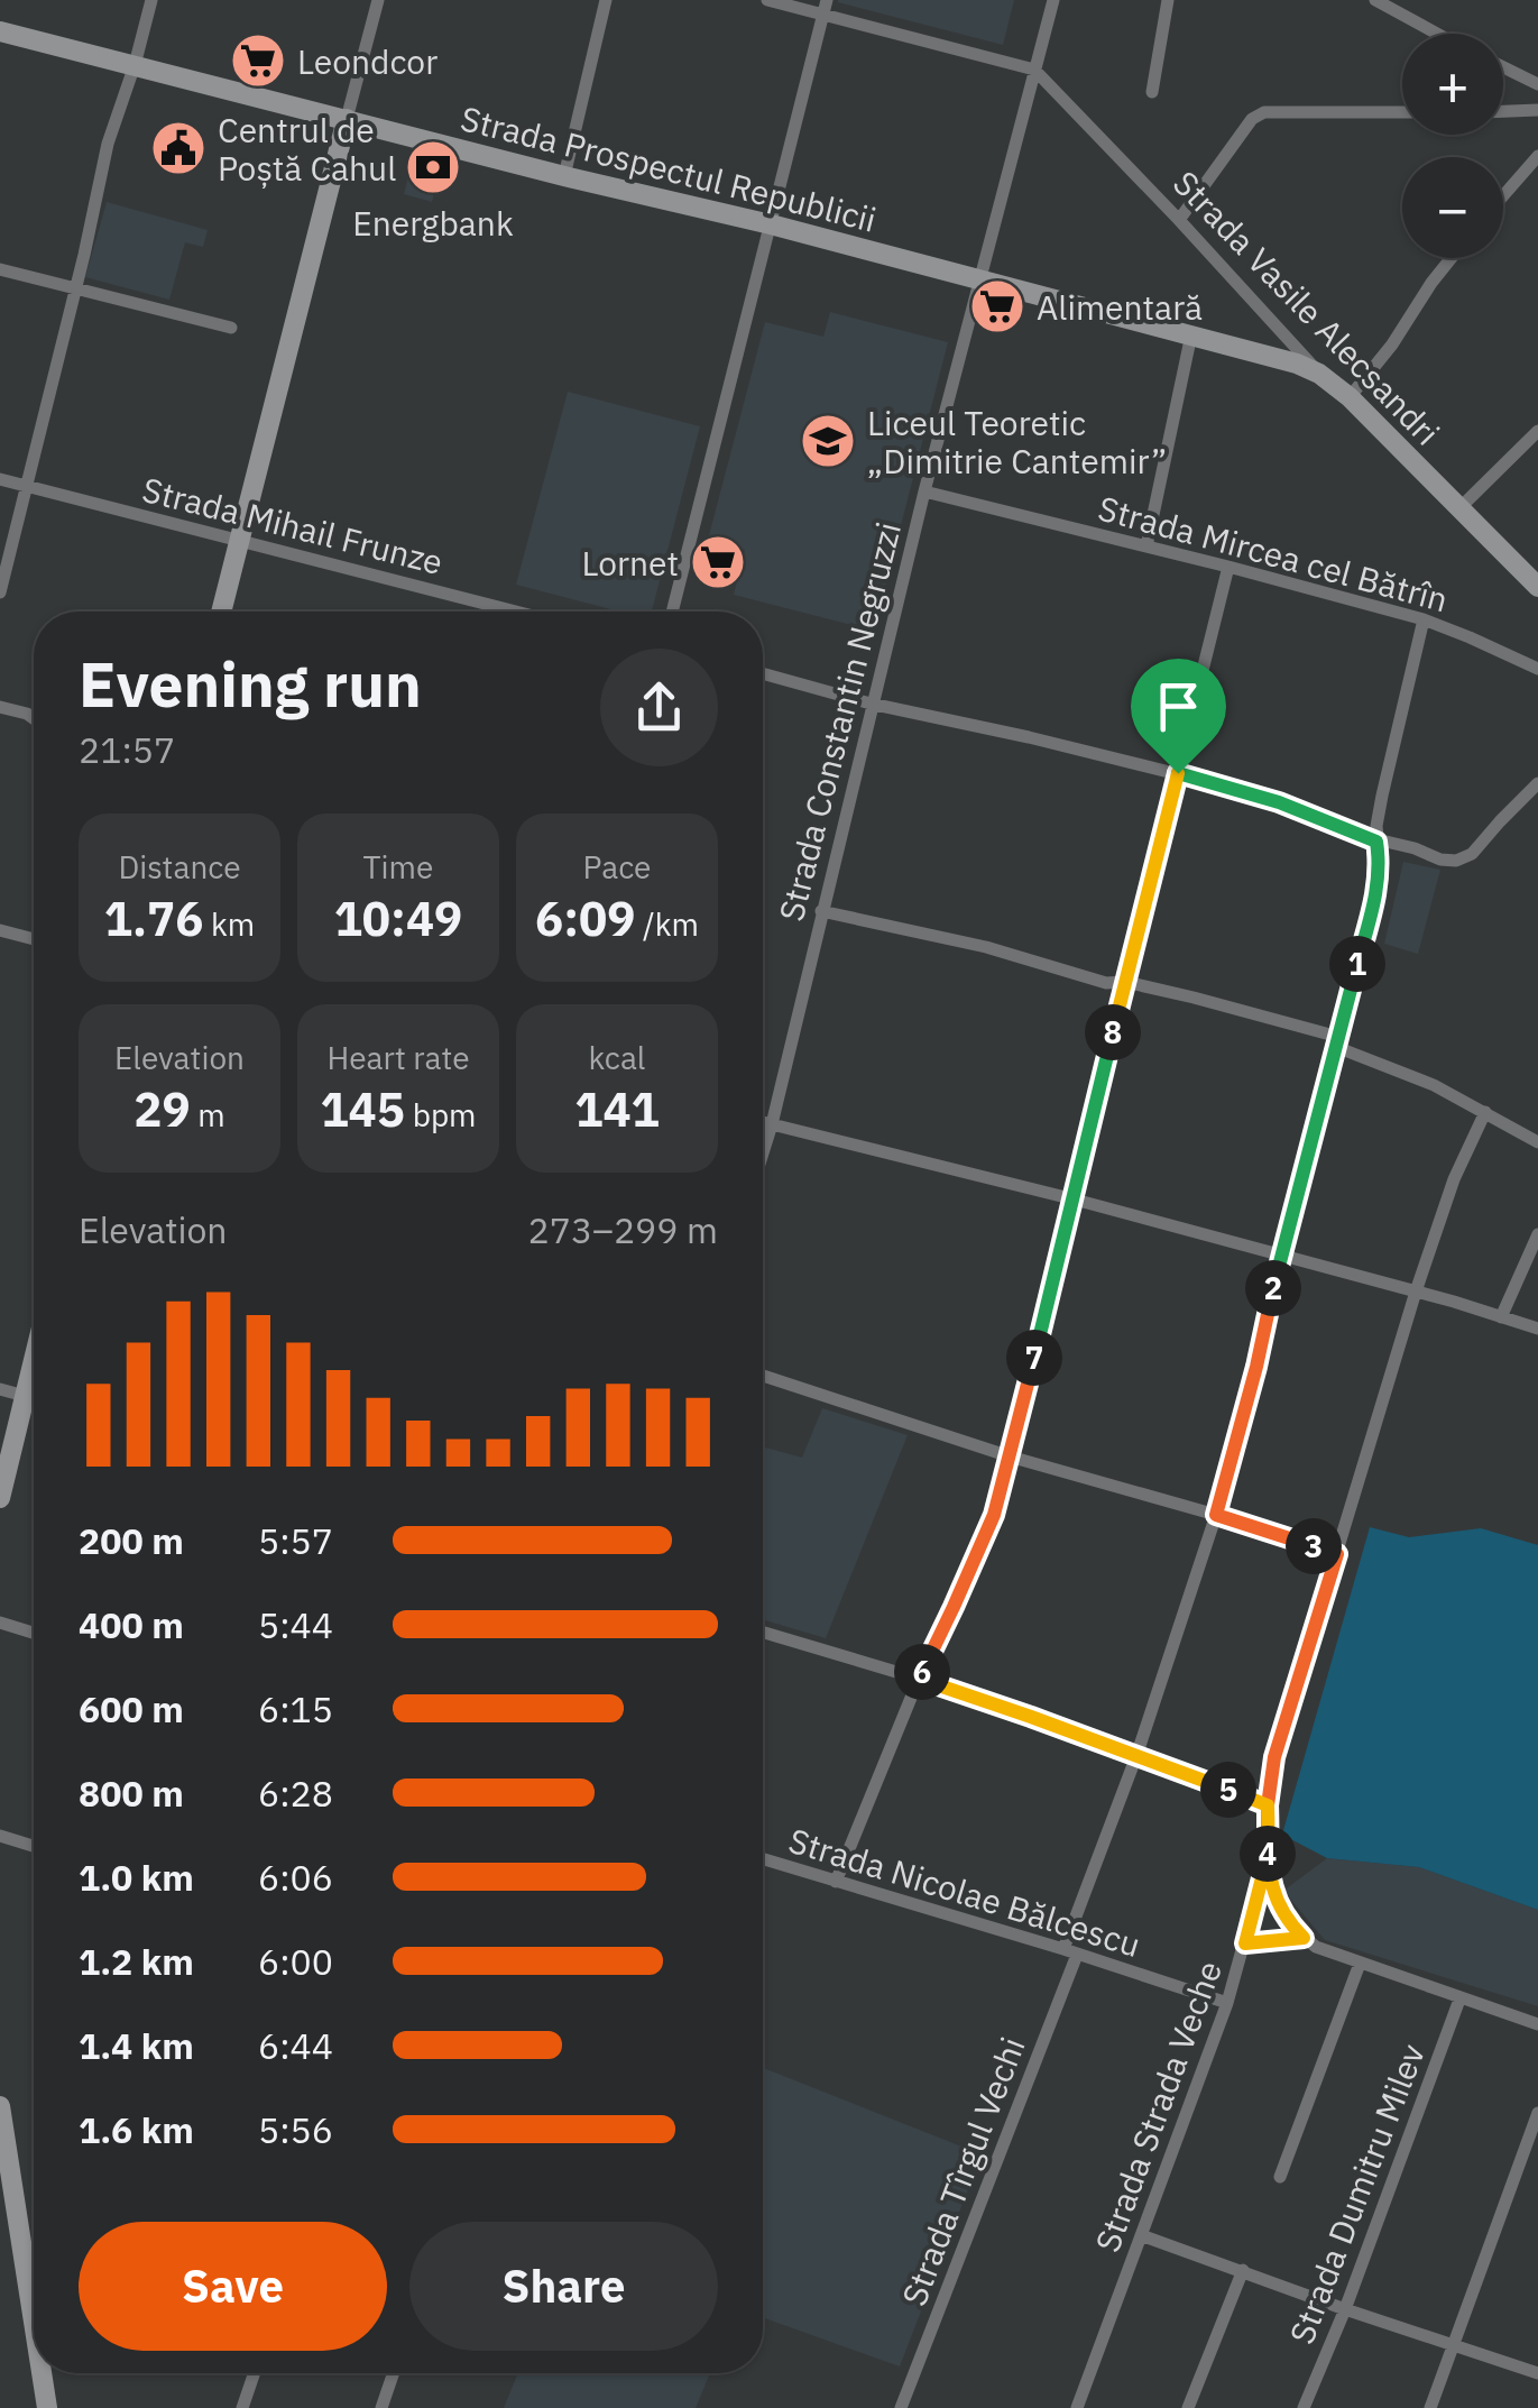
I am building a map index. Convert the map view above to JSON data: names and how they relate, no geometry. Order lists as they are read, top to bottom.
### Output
{
  "streets": {
    "main road": ["Strada Prospectul Republicii", "Strada Vasile Alecsandri"],
    "street": [
      "Strada Mihail Frunze",
      "Strada Mircea cel Bătrîn",
      "Strada Constantin Negruzzi",
      "Strada Nicolae Bălcescu",
      "Strada Strada Veche",
      "Strada Tîrgul Vechi",
      "Strada Dumitru Milev"
    ]
  },
  "crossings": [
    ["Strada Prospectul Republicii", "Strada Vasile Alecsandri"],
    ["Strada Prospectul Republicii", "Strada Constantin Negruzzi"],
    ["Strada Vasile Alecsandri", "Strada Constantin Negruzzi"],
    ["Strada Mircea cel Bătrîn", "Strada Constantin Negruzzi"],
    ["Strada Mircea cel Bătrîn", "Strada Tîrgul Vechi"],
    ["Strada Nicolae Bălcescu", "Strada Strada Veche"],
    ["Strada Nicolae Bălcescu", "Strada Tîrgul Vechi"]
  ],
  "places": {
    "supermarket": ["Leondcor", "Alimentară", "Lornet"],
    "public building": ["Centrul de Poștă Cahul"],
    "bank": ["Energbank"],
    "school or university": ["Liceul Teoretic „Dimitrie Cantemir”"]
  },
  "page": {
    "map_buttons": ["+", "−"],
    "heading": ["Evening run", "21:57"],
    "stats": [
      ["Distance", "1.76 km"],
      ["Time", "10:49"],
      ["Pace", "6:09 /km"],
      ["Elevation", "29 m"],
      ["Heart rate", "145 bpm"],
      ["kcal", "141"]
    ],
    "pins": [
      "1",
      "8",
      "2",
      "7",
      "3",
      "6",
      "5",
      "4"
    ],
    "chart": ["Elevation", "273–299 m"],
    "list": [
      {
        "name": "200 m",
        "note": "5:57"
      },
      {
        "name": "400 m",
        "note": "5:44"
      },
      {
        "name": "600 m",
        "note": "6:15"
      },
      {
        "name": "800 m",
        "note": "6:28"
      },
      {
        "name": "1.0 km",
        "note": "6:06"
      },
      {
        "name": "1.2 km",
        "note": "6:00"
      },
      {
        "name": "1.4 km",
        "note": "6:44"
      },
      {
        "name": "1.6 km",
        "note": "5:56"
      }
    ],
    "buttons": ["Save", "Share"]
  }
}
